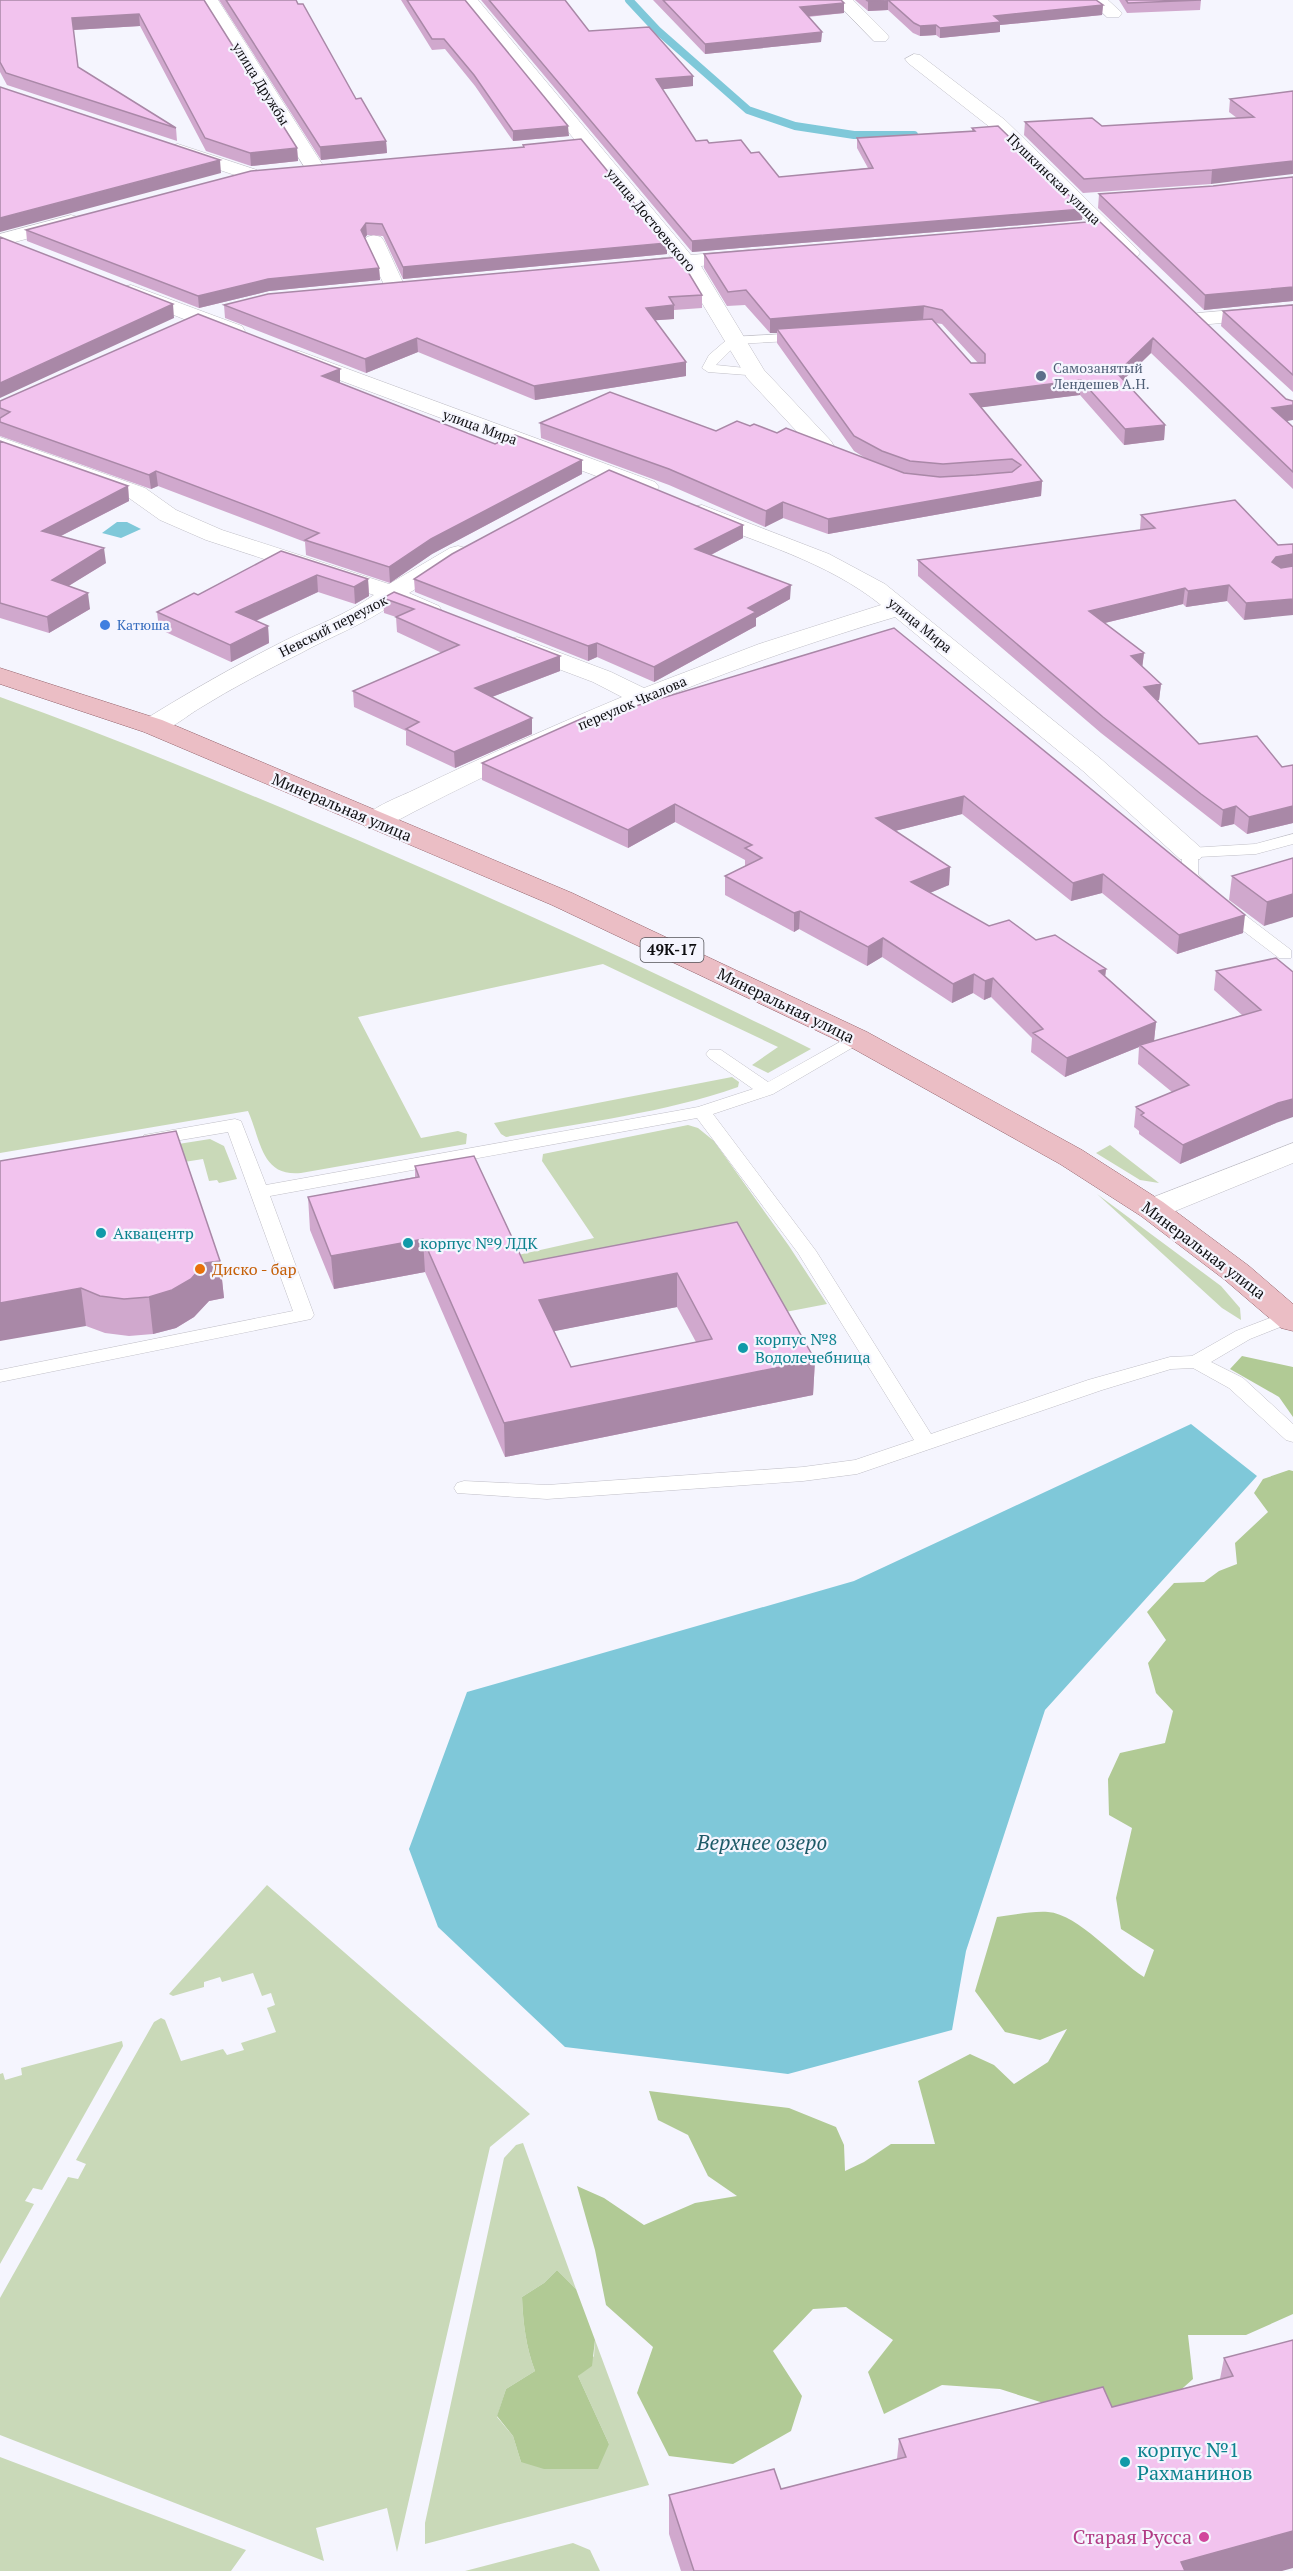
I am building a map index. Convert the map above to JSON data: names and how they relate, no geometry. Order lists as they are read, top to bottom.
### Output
{
  "streets": {
    "main road": ["Минеральная улица", "49К-17"],
    "street": [
      "улица Дружбы",
      "Пушкинская улица",
      "улица Достоевского",
      "улица Мира",
      "Невский переулок",
      "переулок Чкалова"
    ]
  },
  "crossings": [
    ["улица Мира", "переулок Чкалова"],
    ["Невский переулок", "Минеральная улица"],
    ["переулок Чкалова", "Минеральная улица"]
  ],
  "water": ["Верхнее озеро"],
  "places": [
    "Самозанятый Лендешев А.Н.",
    "Катюша",
    "Аквацентр",
    "корпус №9 ЛДК",
    "Диско - бар",
    "корпус №8 Водолечебница",
    "корпус №1 Рахманинов",
    "Старая Русса"
  ]
}
